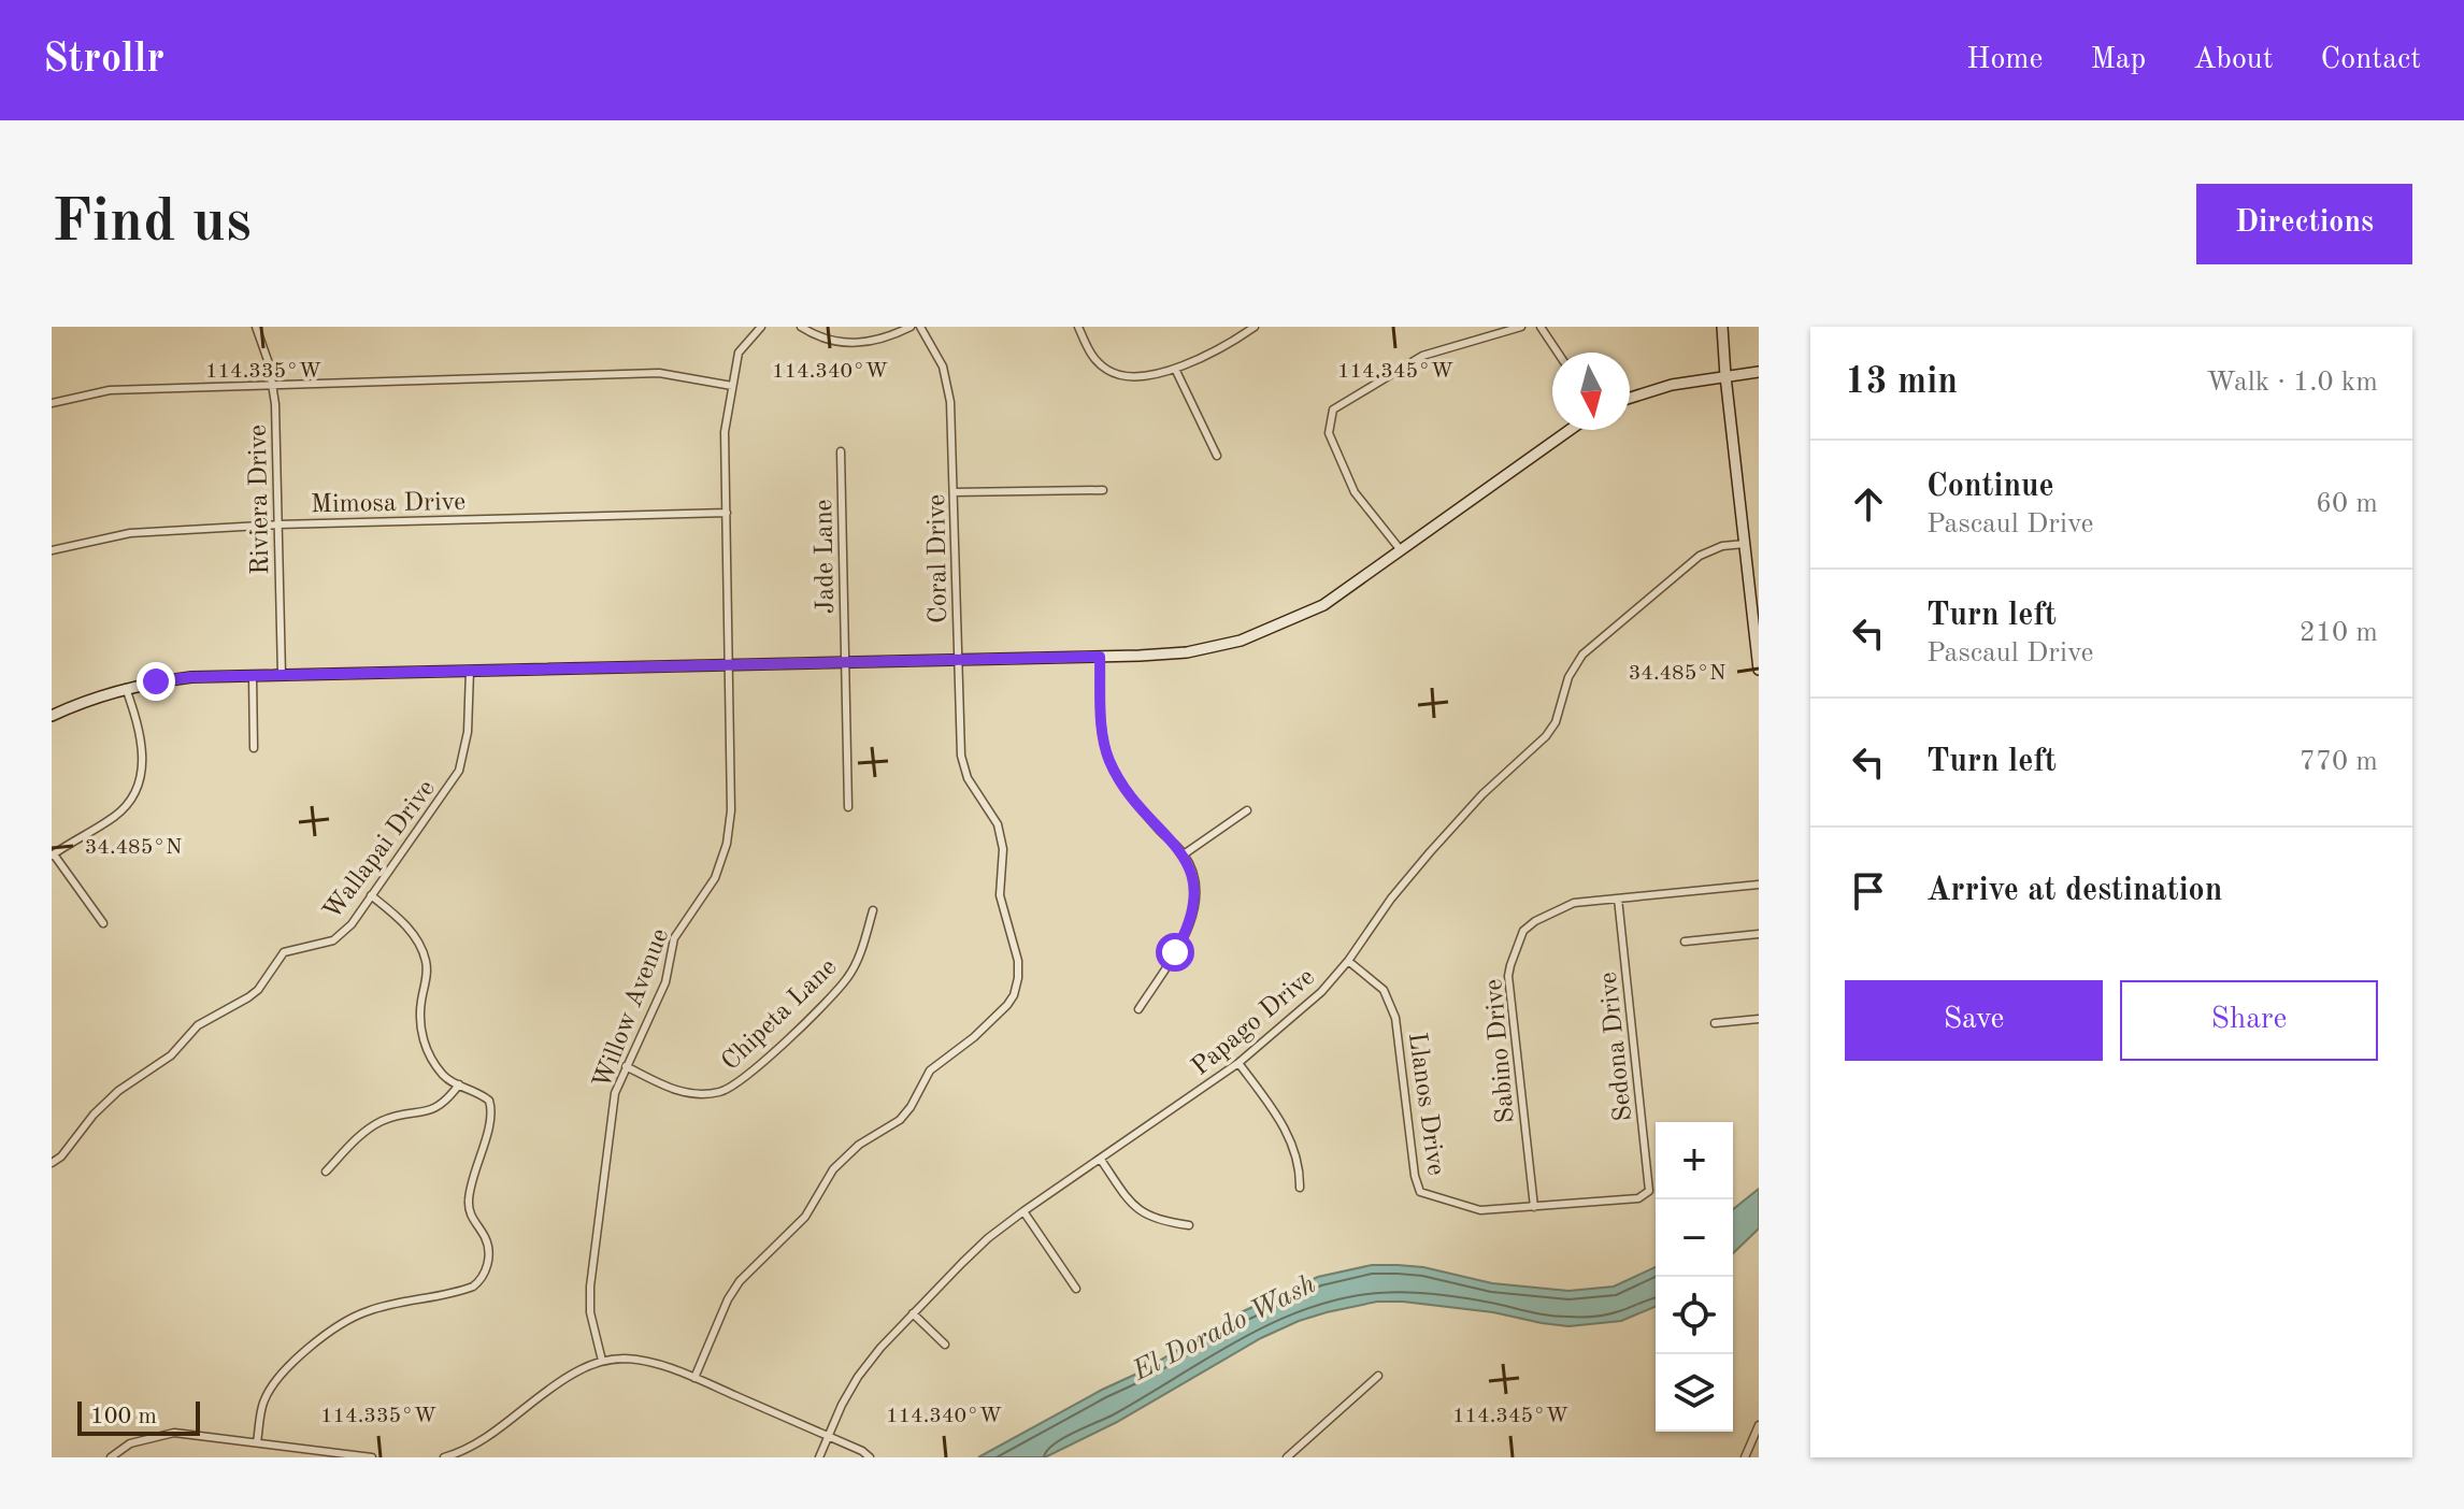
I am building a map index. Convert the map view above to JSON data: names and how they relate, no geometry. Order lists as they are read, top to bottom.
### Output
{
  "streets": {
    "street": [
      "Riviera Drive",
      "Mimosa Drive",
      "Jade Lane",
      "Coral Drive",
      "Wallapai Drive",
      "Willow Avenue",
      "Chipeta Lane",
      "Papago Drive",
      "Sedona Drive",
      "Sabino Drive",
      "Llanos Drive"
    ]
  },
  "crossings": [
    ["Riviera Drive", "Mimosa Drive"],
    ["Mimosa Drive", "Willow Avenue"],
    ["Willow Avenue", "Chipeta Lane"],
    ["Papago Drive", "Llanos Drive"],
    ["Sedona Drive", "Sabino Drive"],
    ["Sedona Drive", "Llanos Drive"],
    ["Sabino Drive", "Llanos Drive"]
  ],
  "water": ["El Dorado Wash"],
  "scale_bar": "100 m",
  "north": "bottom",
  "page": {
    "header": "Strollr",
    "nav": [
      "Home",
      "Map",
      "About",
      "Contact"
    ],
    "buttons": [
      "Directions",
      ["Save", "Share"]
    ],
    "title": "Find us",
    "heading": ["13 min", "Walk · 1.0 km"],
    "list": [
      ["Continue", "Pascaul Drive", "60 m"],
      ["Turn left", "Pascaul Drive", "210 m"],
      ["Turn left", "770 m"],
      "Arrive at destination"
    ],
    "map_buttons": ["+", "−"],
    "scale": "100 m"
  },
  "coordinates": [
    "114.335°W",
    "114.340°W",
    "114.345°W",
    "34.485°N"
  ]
}
